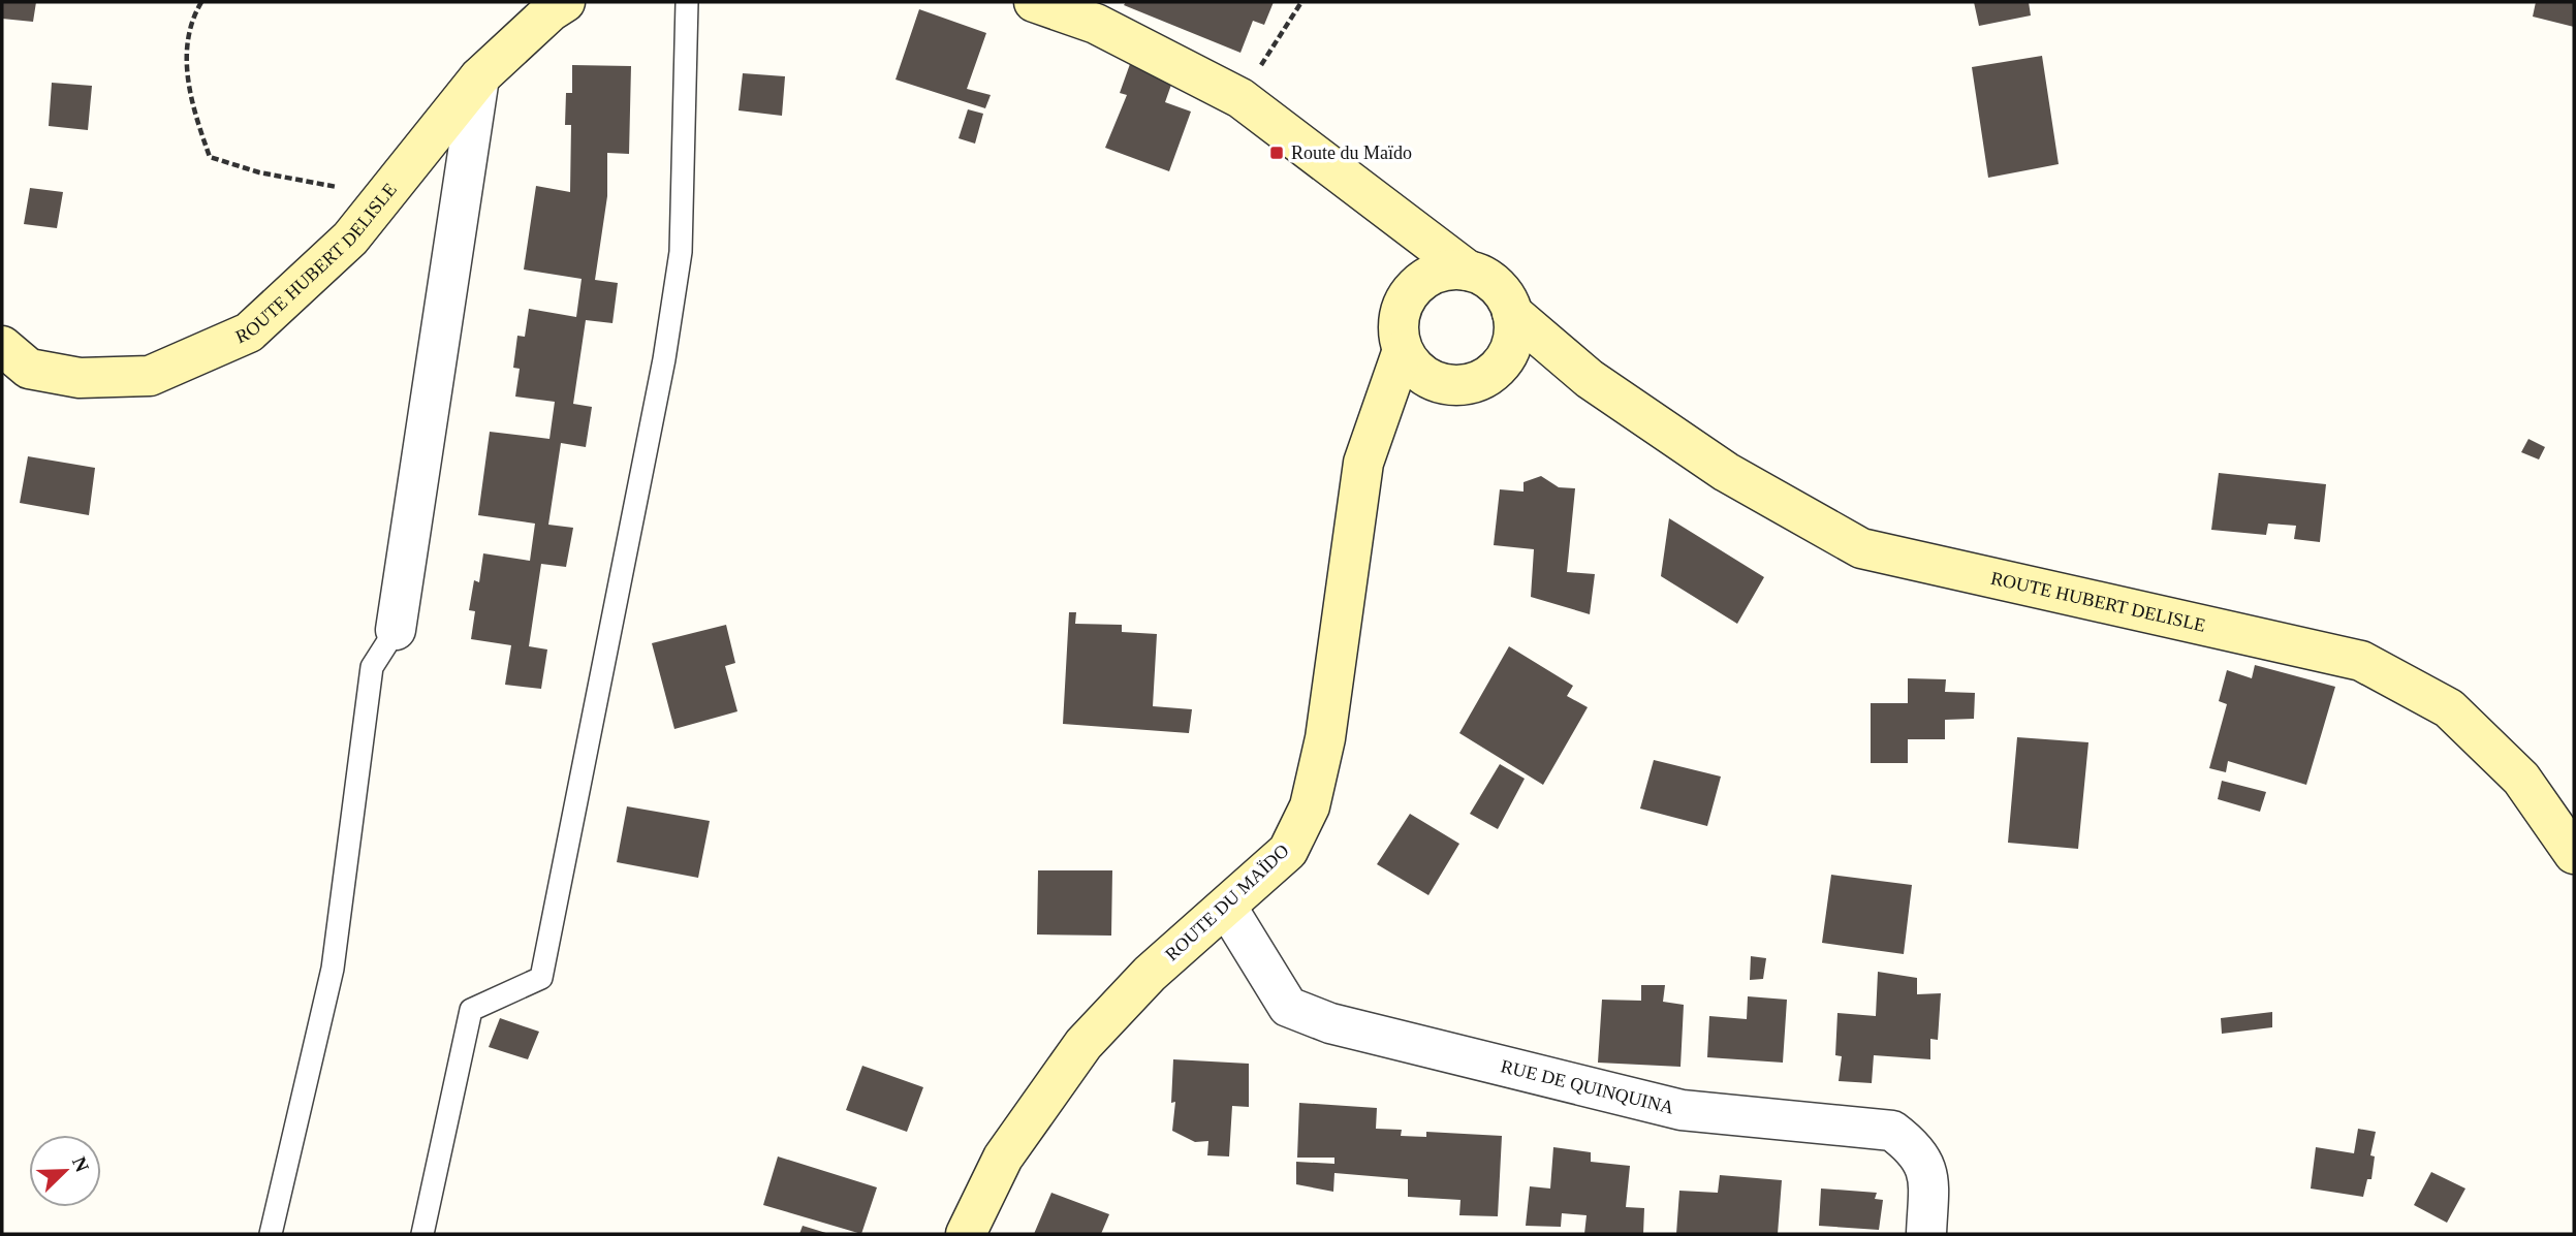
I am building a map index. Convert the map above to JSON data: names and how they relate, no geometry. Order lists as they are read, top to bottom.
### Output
{
  "streets": {
    "main road": ["ROUTE HUBERT DELISLE", "ROUTE DU MAÏDO"],
    "street": ["RUE DE QUINQUINA"]
  },
  "crossings": [
    ["ROUTE HUBERT DELISLE", "ROUTE DU MAÏDO"],
    ["ROUTE DU MAÏDO", "RUE DE QUINQUINA"]
  ],
  "places": {
    "transit": ["Route du Maïdo"]
  },
  "north": "top right"
}
